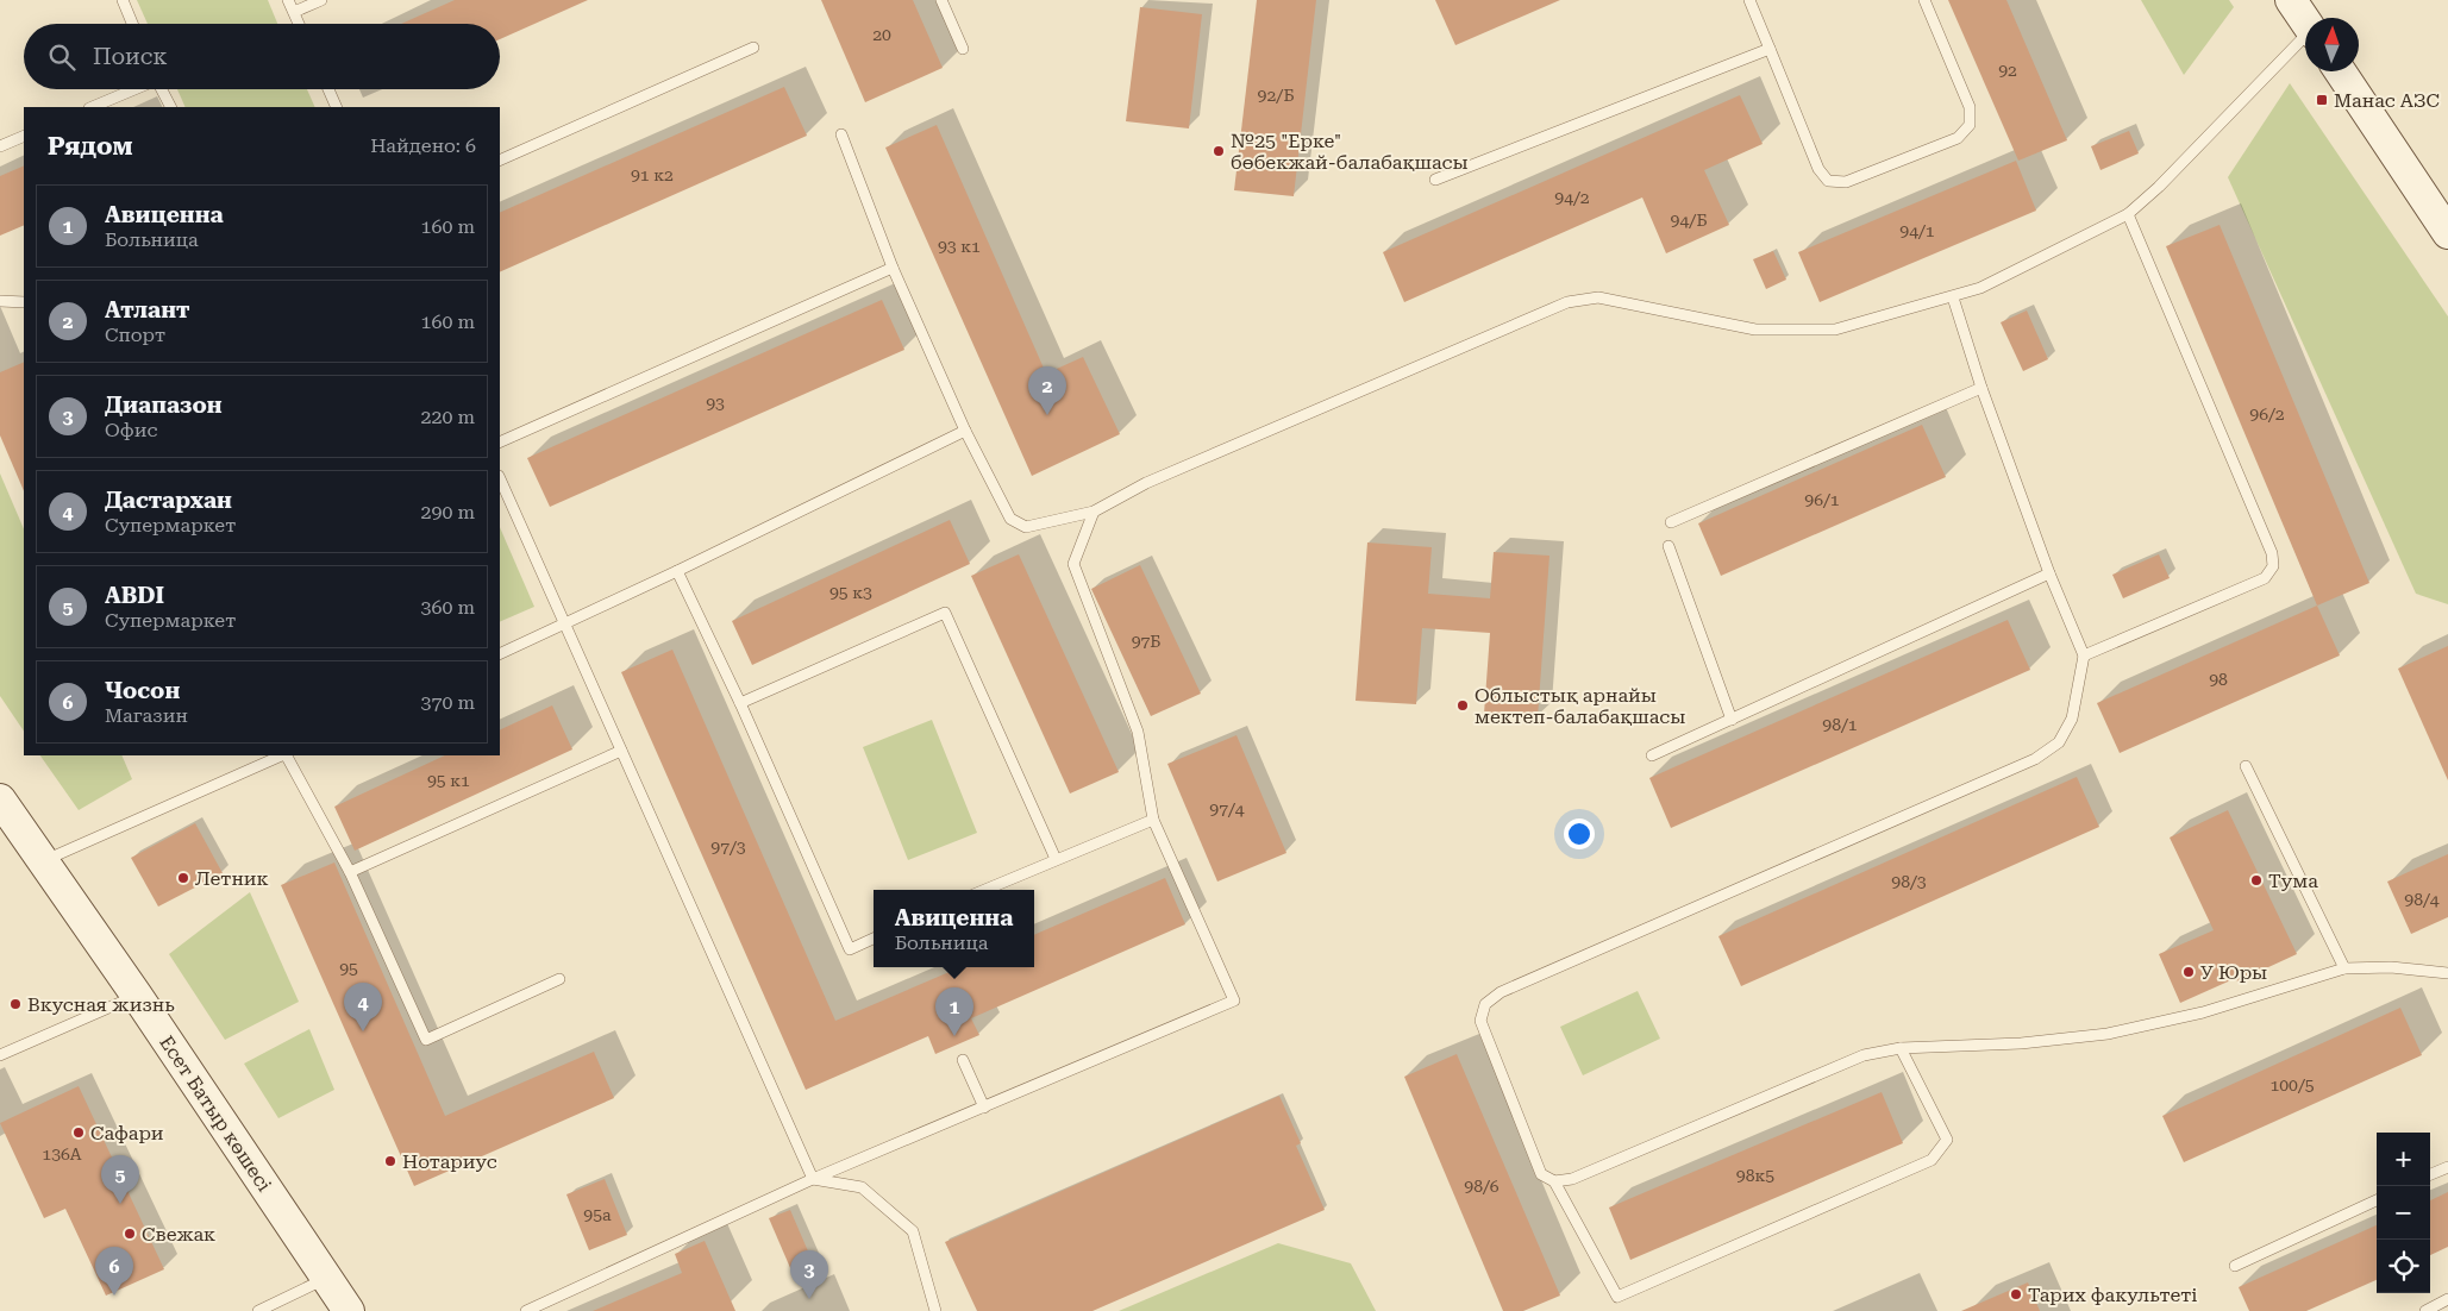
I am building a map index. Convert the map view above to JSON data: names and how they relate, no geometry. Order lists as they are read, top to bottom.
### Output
{
  "streets": {
    "street": ["Есет Батыр көшесі"]
  },
  "places": {
    "transit": ["Манас АЗС"],
    "other": [
      "№25 \"Ерке\" бөбекжай-балабақшасы",
      "Облыстық арнайы мектеп-балабақшасы",
      "Летник",
      "Тума",
      "У Юры",
      "Вкусная жизнь",
      "Сафари",
      "Нотариус",
      "Свежак",
      "Тарих факультеті"
    ]
  },
  "house_numbers": [
    "20",
    "92",
    "92/Б",
    "91 к2",
    "94/2",
    "94/Б",
    "94/1",
    "93 к1",
    "93",
    "96/2",
    "96/1",
    "95 к3",
    "97Б",
    "98",
    "98/1",
    "95 к1",
    "97/4",
    "97/3",
    "98/3",
    "98/4",
    "95",
    "100/5",
    "136А",
    "98к5",
    "98/6",
    "95а"
  ],
  "north": "top",
  "page": {
    "search": "Поиск",
    "heading": ["Рядом", "Найдено: 6"],
    "list": [
      {
        "mark": "1",
        "name": "Авиценна",
        "note": "Больница",
        "value": "160 m"
      },
      {
        "mark": "2",
        "name": "Атлант",
        "note": "Спорт",
        "value": "160 m"
      },
      {
        "mark": "3",
        "name": "Диапазон",
        "note": "Офис",
        "value": "220 m"
      },
      {
        "mark": "4",
        "name": "Дастархан",
        "note": "Супермаркет",
        "value": "290 m"
      },
      {
        "mark": "5",
        "name": "ABDI",
        "note": "Супермаркет",
        "value": "360 m"
      },
      {
        "mark": "6",
        "name": "Чосон",
        "note": "Магазин",
        "value": "370 m"
      }
    ],
    "pins": [
      "2",
      "4",
      "1",
      "5",
      "6",
      "3"
    ],
    "popup": ["Авиценна", "Больница"],
    "map_buttons": ["+", "−"]
  }
}
